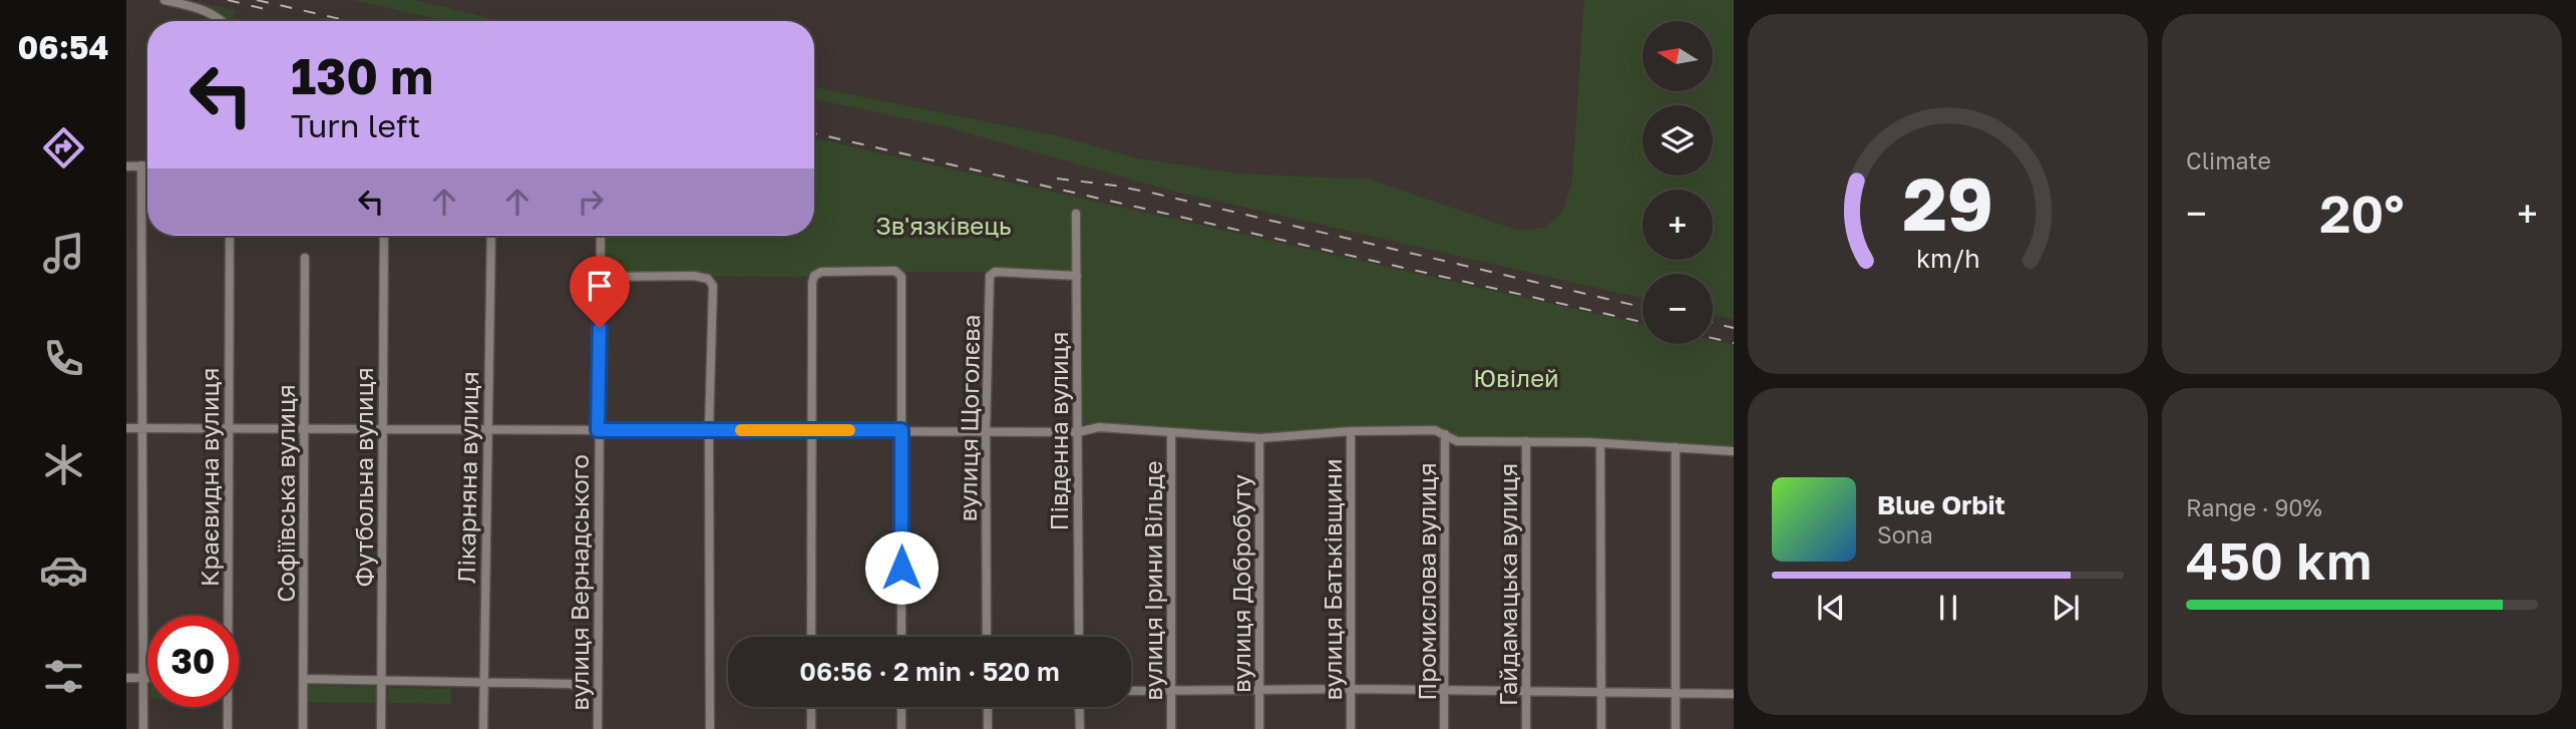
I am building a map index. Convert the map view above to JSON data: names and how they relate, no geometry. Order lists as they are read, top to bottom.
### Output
{
  "streets": {
    "street": [
      "вулиця Щоголєва",
      "Південна вулиця",
      "Краєвидна вулиця",
      "Футбольна вулиця",
      "Лікарняна вулиця",
      "Софіївська вулиця",
      "вулиця Батьківщини",
      "вулиця Ірини Вільде",
      "Промислова вулиця",
      "вулиця Вернадського",
      "вулиця Добробуту",
      "Гайдамацька вулиця"
    ]
  },
  "crossings": [
    ["вулиця Щоголєва", "Південна вулиця"]
  ],
  "parks": ["Зв'язківець", "Ювілей"],
  "north": "left",
  "page": {
    "tabs": "06:54",
    "tile": [
      "Climate",
      ["Range · 90%", "450 km"]
    ],
    "map_buttons": ["+", "−"],
    "turn": ["130 m", "Turn left"],
    "heat": ["−", "20°", "+"],
    "song": ["Blue Orbit", "Sona"],
    "limit": "30",
    "trip": "06:56 · 2 min · 520 m",
    "gauge": ["29", "km/h"]
  }
}
